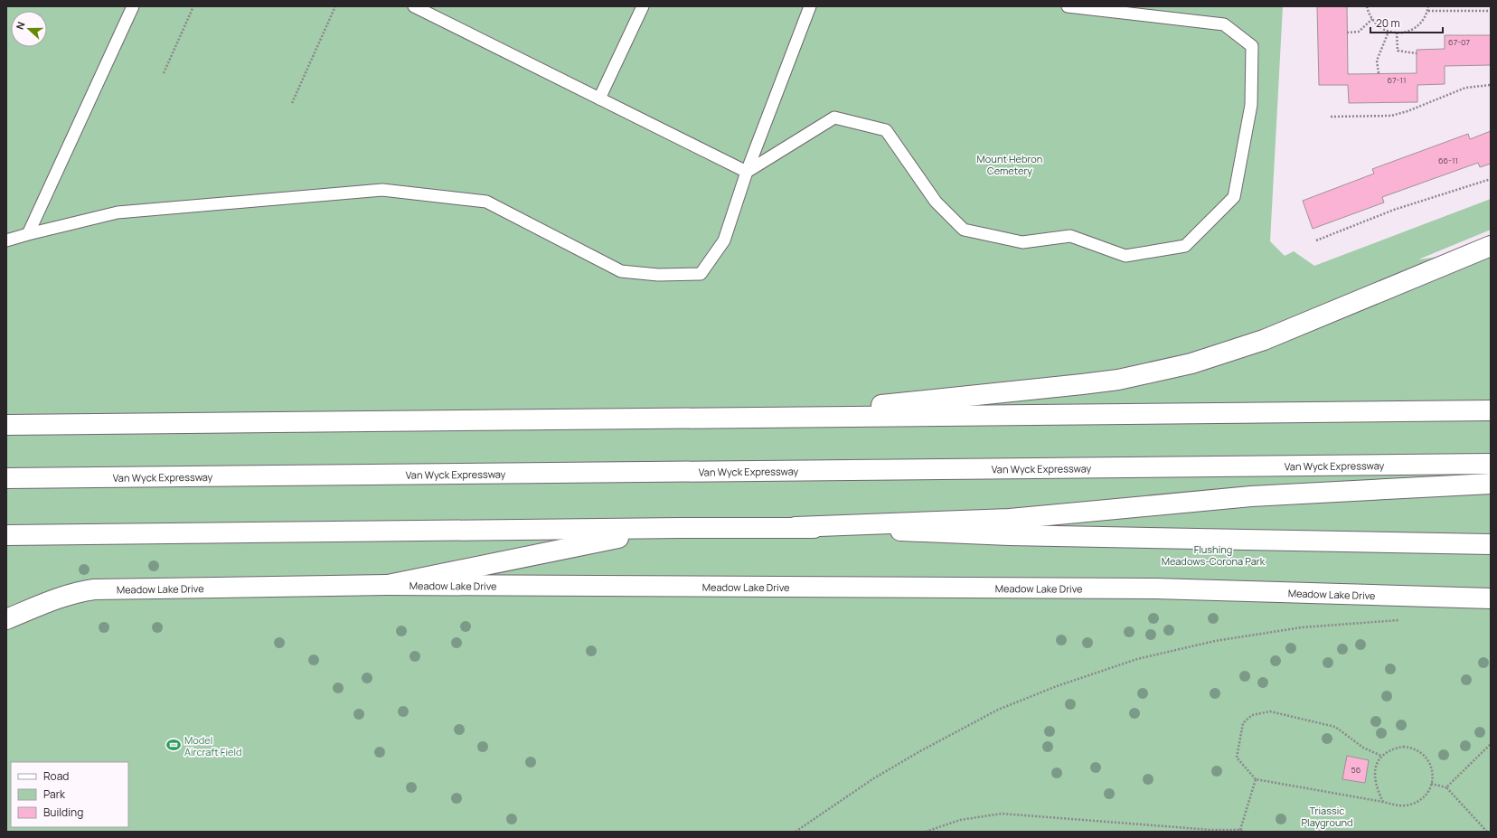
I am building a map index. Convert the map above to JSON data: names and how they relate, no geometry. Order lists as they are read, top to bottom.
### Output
{
  "streets": {
    "main road": ["Van Wyck Expressway", "Meadow Lake Drive"]
  },
  "parks": ["Mount Hebron Cemetery", "Flushing Meadows-Corona Park", "Triassic Playground"],
  "places": {
    "sports": ["Model Aircraft Field"]
  },
  "house_numbers": [
    "67-07",
    "67-11",
    "66-11",
    "56"
  ],
  "legend": ["Road", "Park", "Building"],
  "scale_bar": "20 m",
  "north": "left"
}
